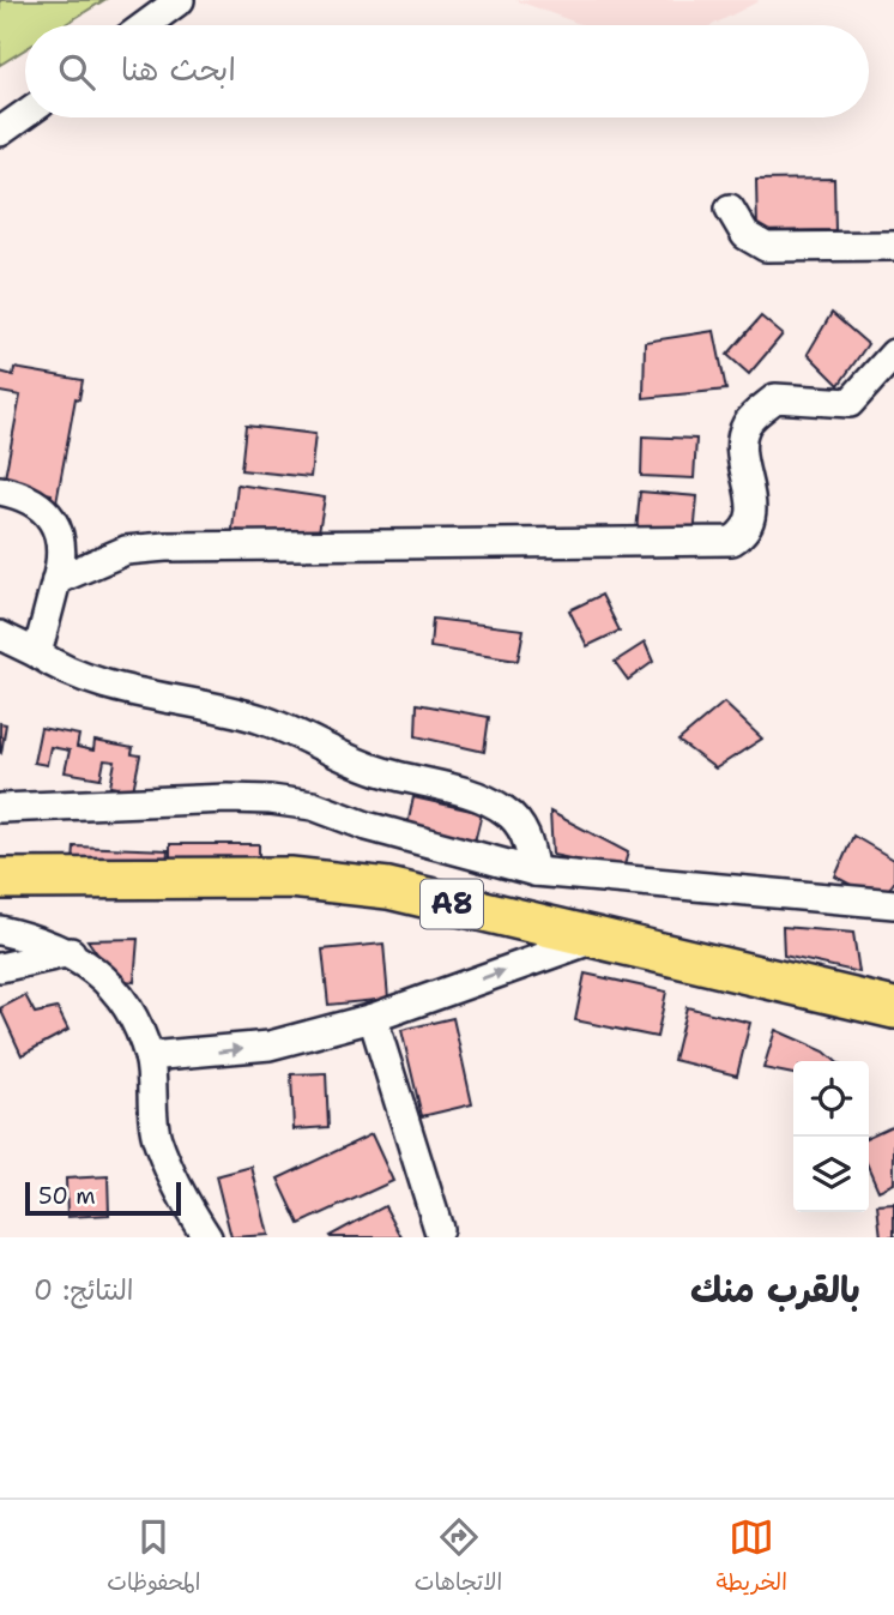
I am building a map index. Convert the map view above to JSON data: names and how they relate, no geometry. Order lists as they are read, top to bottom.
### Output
{
  "streets": {
    "highway": ["A8"]
  },
  "scale_bar": "50 m",
  "page": {
    "search": "ابحث هنا",
    "scale": "50 m",
    "heading": ["بالقرب منك", "النتائج: 0"],
    "nav": ["الخريطة", "الاتجاهات", "المحفوظات"]
  }
}
